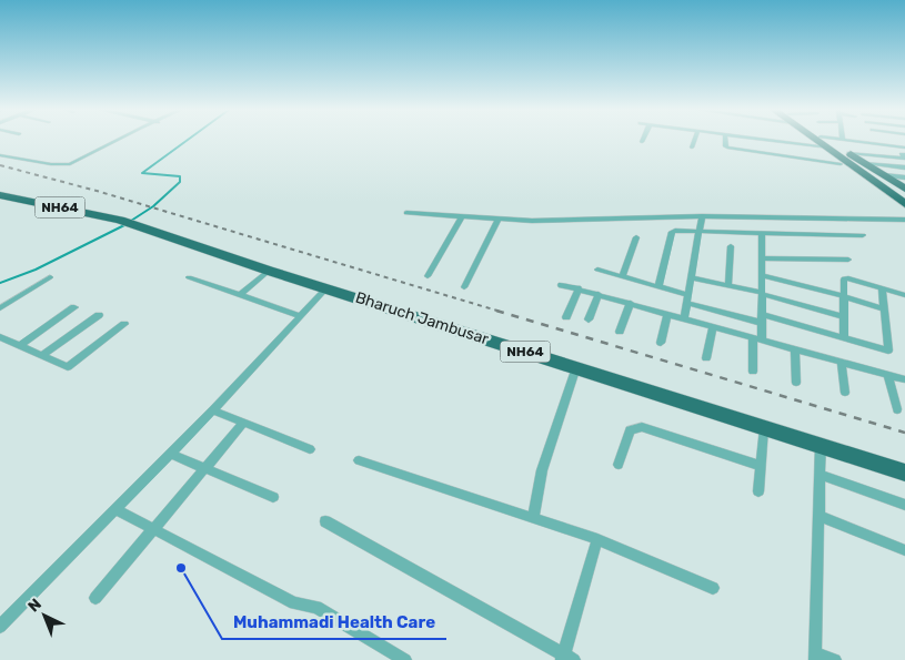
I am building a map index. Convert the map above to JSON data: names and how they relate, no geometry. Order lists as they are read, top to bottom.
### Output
{
  "streets": {
    "highway": ["NH64", "Bharuch Jambusar"]
  },
  "places": ["Muhammadi Health Care"],
  "north": "top left"
}
